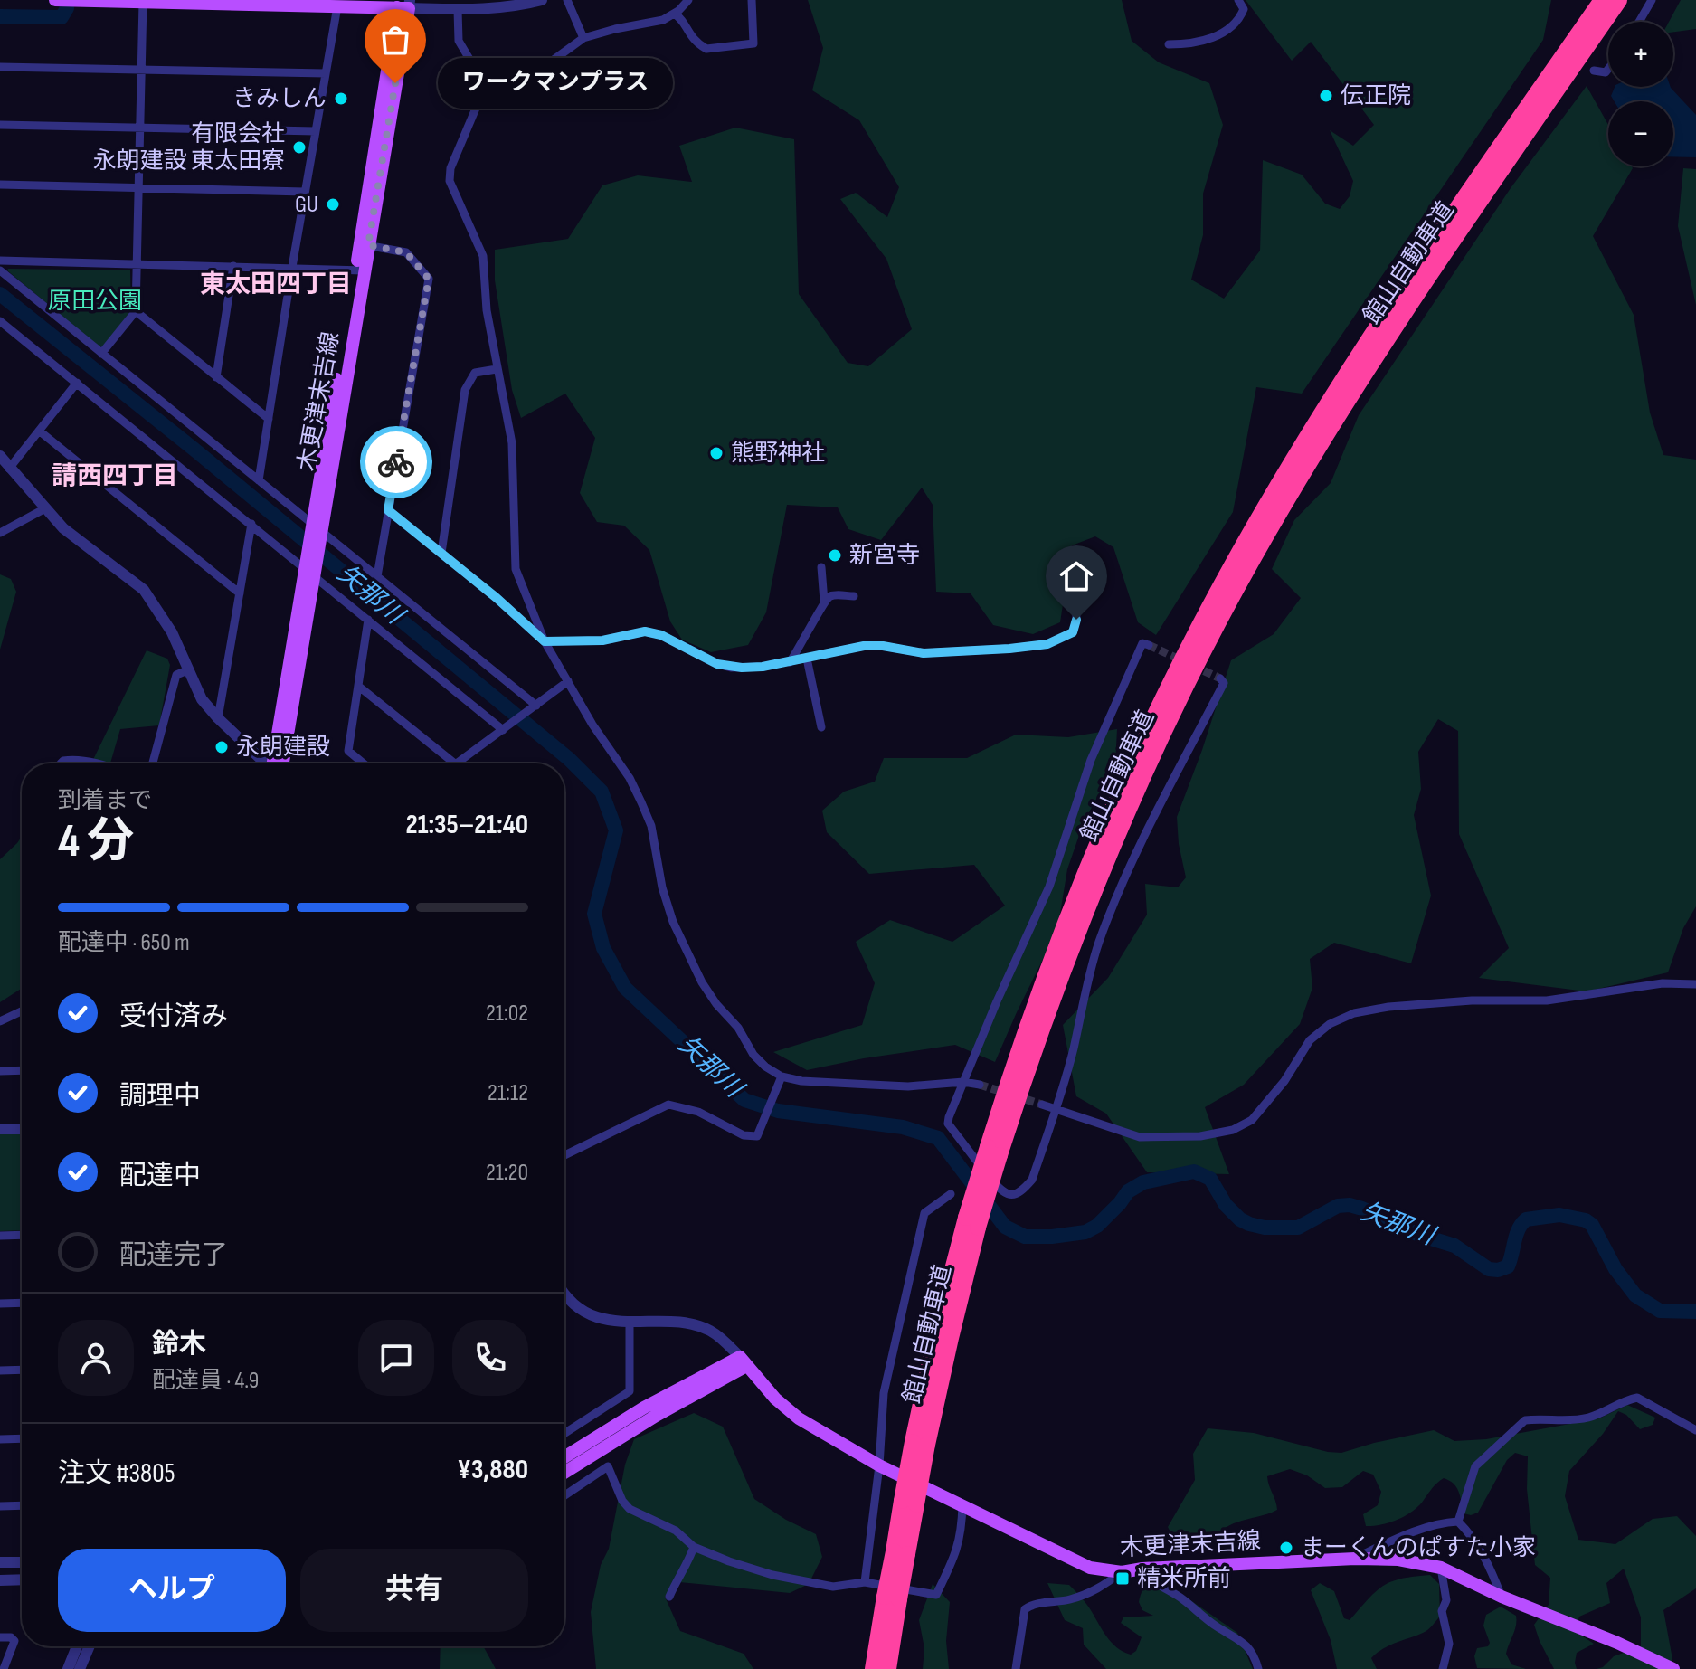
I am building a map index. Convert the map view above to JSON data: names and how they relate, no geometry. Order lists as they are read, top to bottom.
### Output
{
  "streets": {
    "highway": ["館山自動車道"],
    "main road": ["木更津末吉線"]
  },
  "districts": ["東太田四丁目", "請西四丁目"],
  "water": ["矢那川"],
  "parks": ["原田公園"],
  "places": {
    "other": [
      "ワークマンプラス",
      "伝正院",
      "きみしん",
      "有限会社 永朗建設 東太田寮",
      "GU",
      "熊野神社",
      "新宮寺",
      "永朗建設",
      "まーくんのぱすた小家"
    ],
    "transit": ["精米所前"]
  },
  "page": {
    "map_buttons": ["+", "−"],
    "bubble": "ワークマンプラス",
    "heading": ["4 分", "到着まで", "21:35–21:40"],
    "panel": [
      "鈴木",
      "配達員 · 4.9",
      "注文 #3805",
      "¥3,880"
    ],
    "bar": "配達中 · 650 m",
    "list": [
      ["受付済み", "21:02"],
      ["調理中", "21:12"],
      ["配達中", "21:20"],
      "配達完了"
    ],
    "buttons": ["ヘルプ", "共有"]
  }
}
